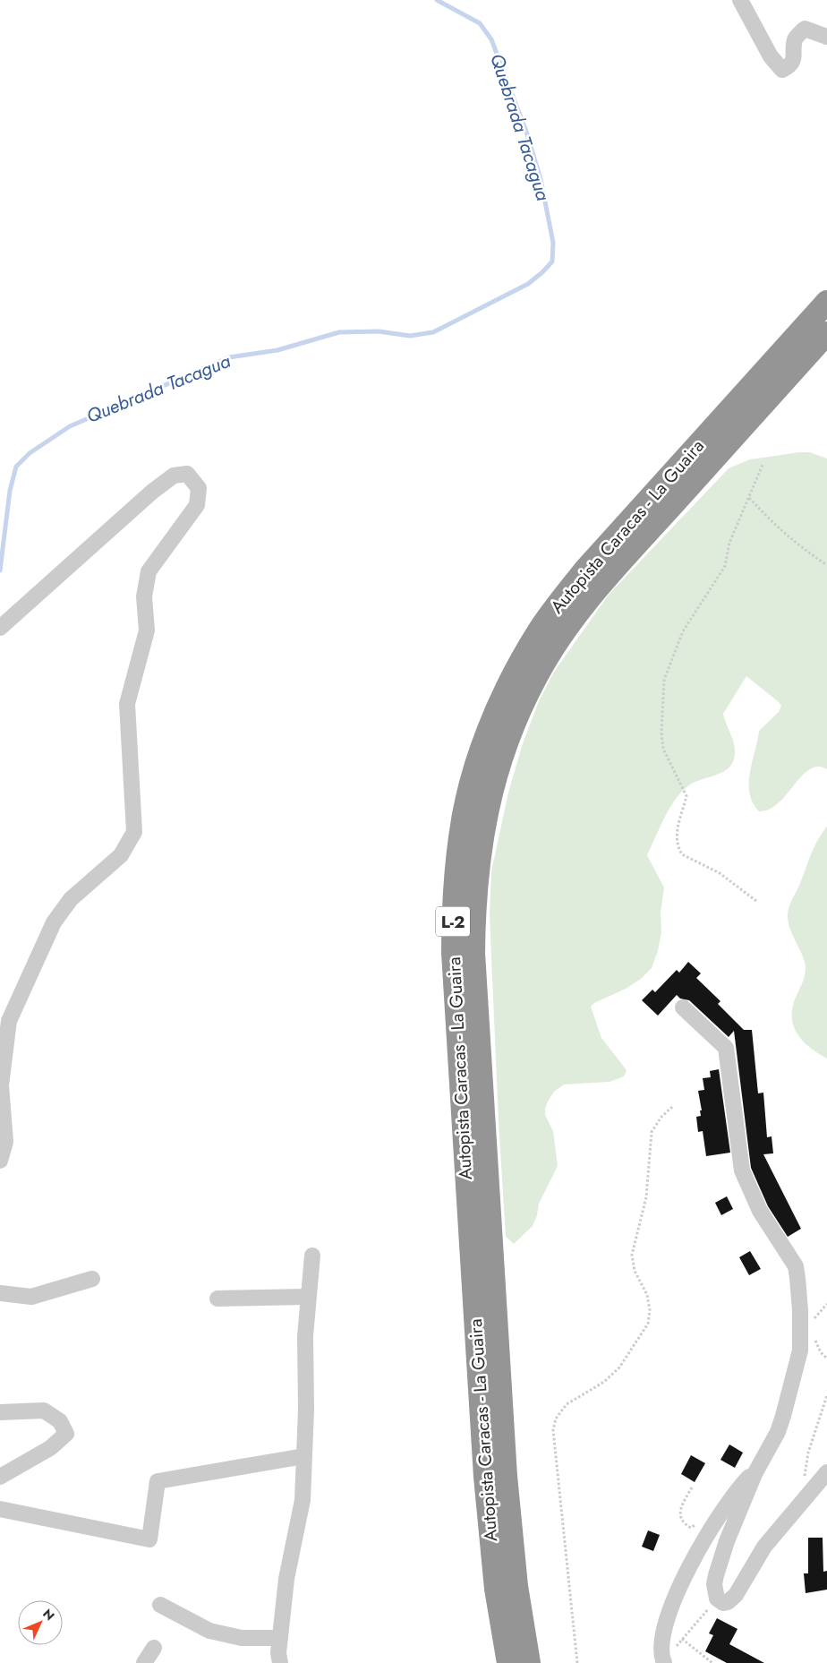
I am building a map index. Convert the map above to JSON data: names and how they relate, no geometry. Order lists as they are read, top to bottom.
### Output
{
  "streets": {
    "highway": ["Autopista Caracas - La Guaira", "L-2"]
  },
  "water": ["Quebrada Tacagua"],
  "north": "top right"
}
